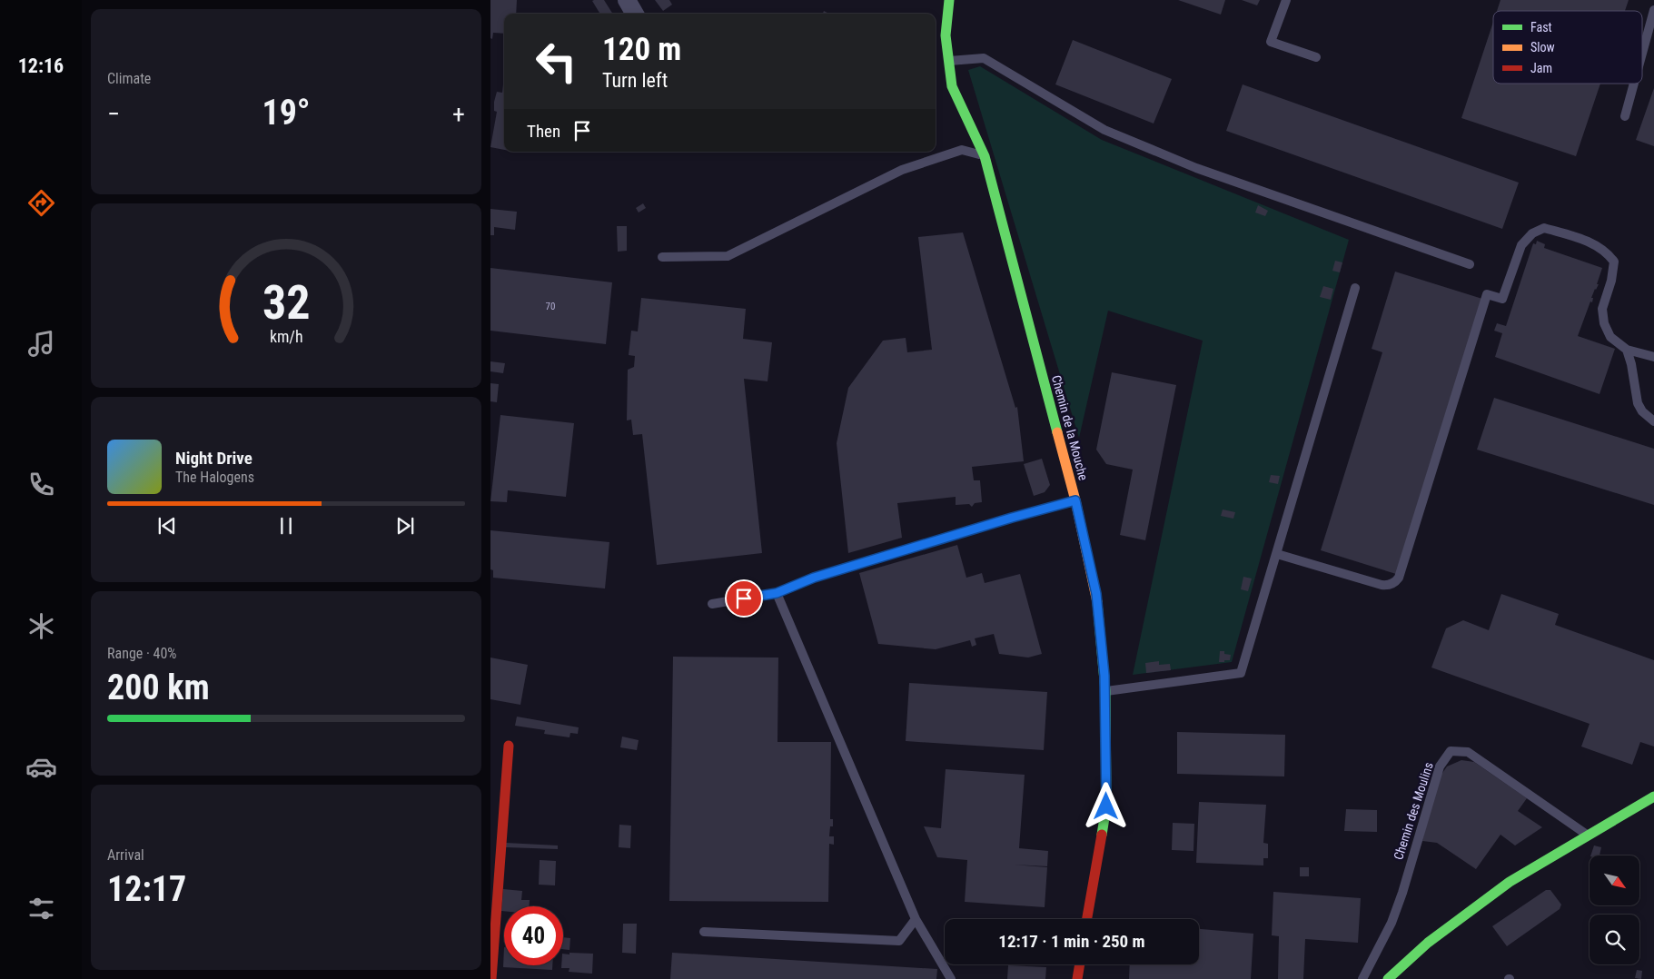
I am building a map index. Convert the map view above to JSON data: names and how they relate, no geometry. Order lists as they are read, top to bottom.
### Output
{
  "streets": {
    "street": ["Chemin de la Mouche"],
    "lane": ["Chemin des Moulins"]
  },
  "house_numbers": ["70"],
  "legend": ["Fast", "Slow", "Jam"],
  "north": "bottom right",
  "page": {
    "tabs": "12:16",
    "tile": [
      "Climate",
      ["Range · 40%", "200 km"],
      ["Arrival", "12:17"]
    ],
    "turn": ["120 m", "Turn left"],
    "heat": ["−", "19°", "+"],
    "then": "Then",
    "song": ["Night Drive", "The Halogens"],
    "limit": "40",
    "trip": "12:17 · 1 min · 250 m",
    "gauge": ["32", "km/h"]
  }
}
